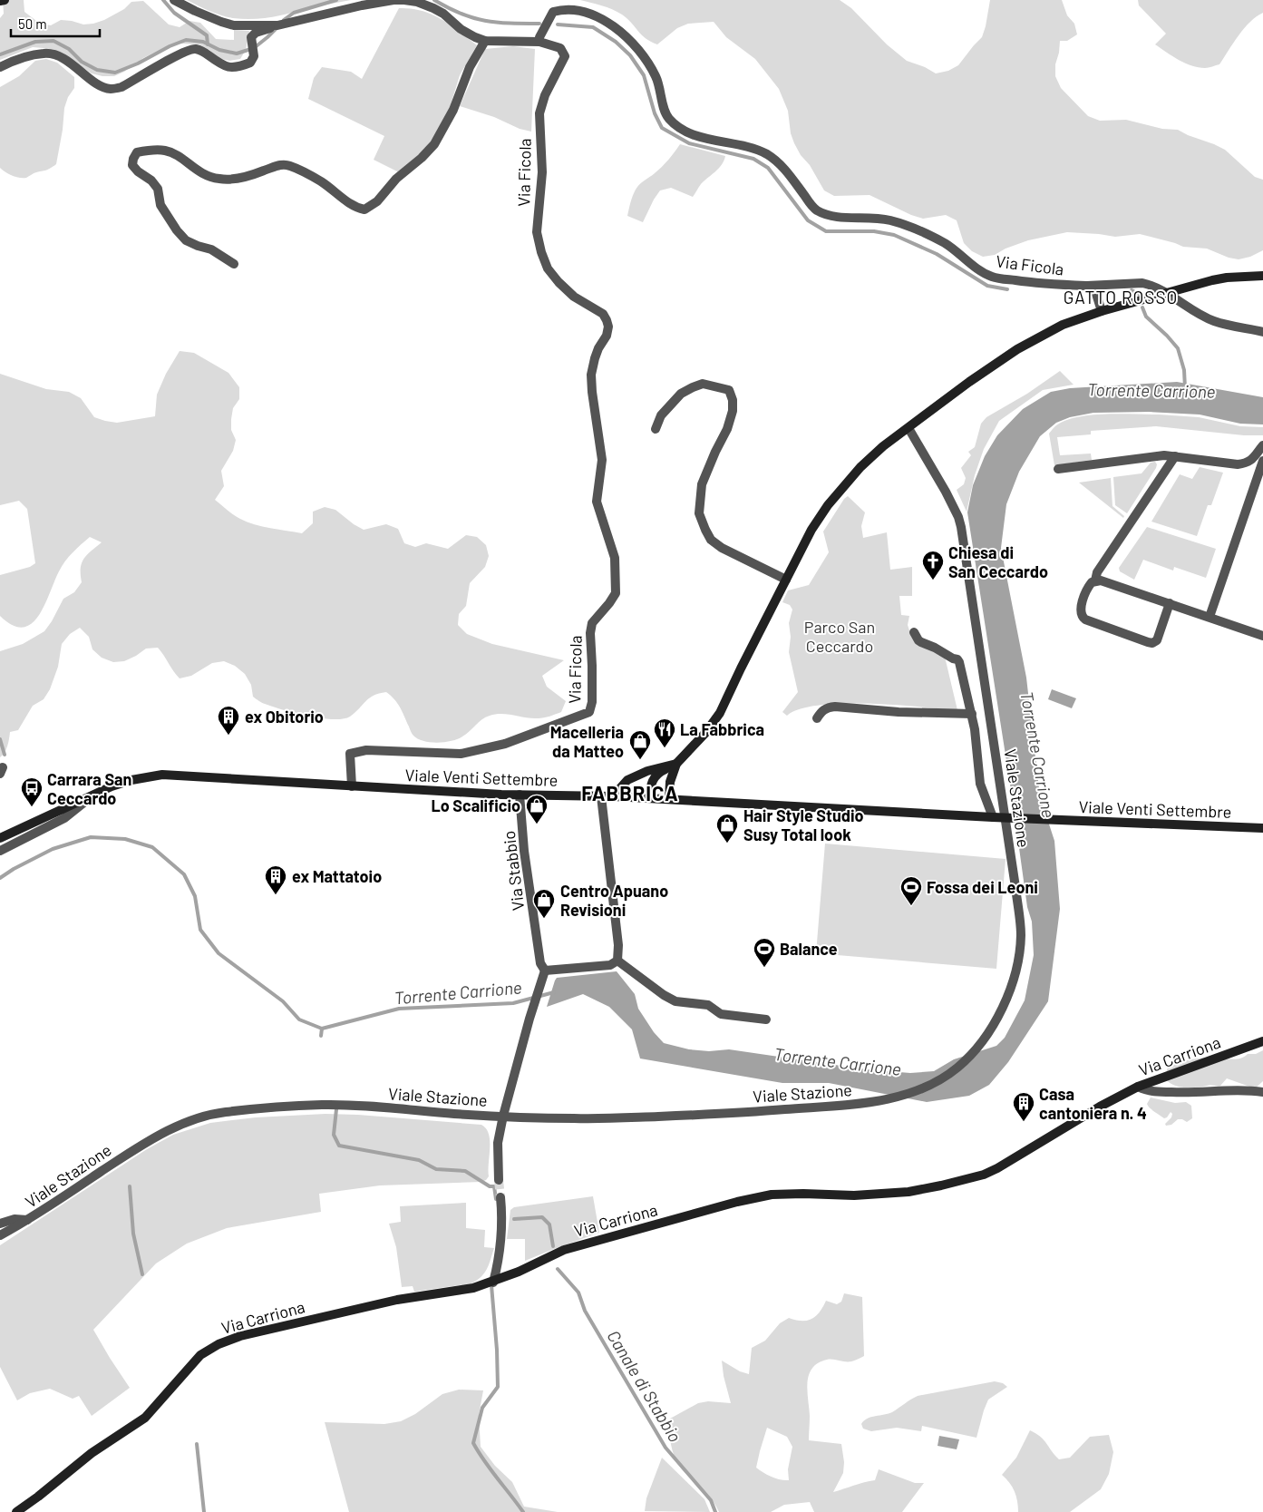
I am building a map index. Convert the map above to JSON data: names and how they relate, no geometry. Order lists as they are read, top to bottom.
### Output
{
  "streets": {
    "main road": ["Viale Venti Settembre", "Via Carriona"],
    "street": ["Via Ficola", "Viale Stazione", "Via Stabbio"]
  },
  "crossings": [
    ["Via Ficola", "Viale Venti Settembre"],
    ["Viale Venti Settembre", "Via Stabbio"]
  ],
  "districts": ["GATTO ROSSO", "FABBRICA"],
  "water": ["Torrente Carrione", "Canale di Stabbio"],
  "parks": ["Parco San Ceccardo"],
  "places": {
    "church": ["Chiesa di San Ceccardo"],
    "building": ["ex Obitorio", "ex Mattatoio", "Casa cantoniera n. 4"],
    "restaurant": ["La Fabbrica"],
    "shop": [
      "Macelleria da Matteo",
      "Lo Scalificio",
      "Hair Style Studio Susy Total look",
      "Centro Apuano Revisioni"
    ],
    "bus stop": ["Carrara San Ceccardo"],
    "sports": ["Fossa dei Leoni", "Balance"]
  },
  "scale_bar": "50 m"
}
